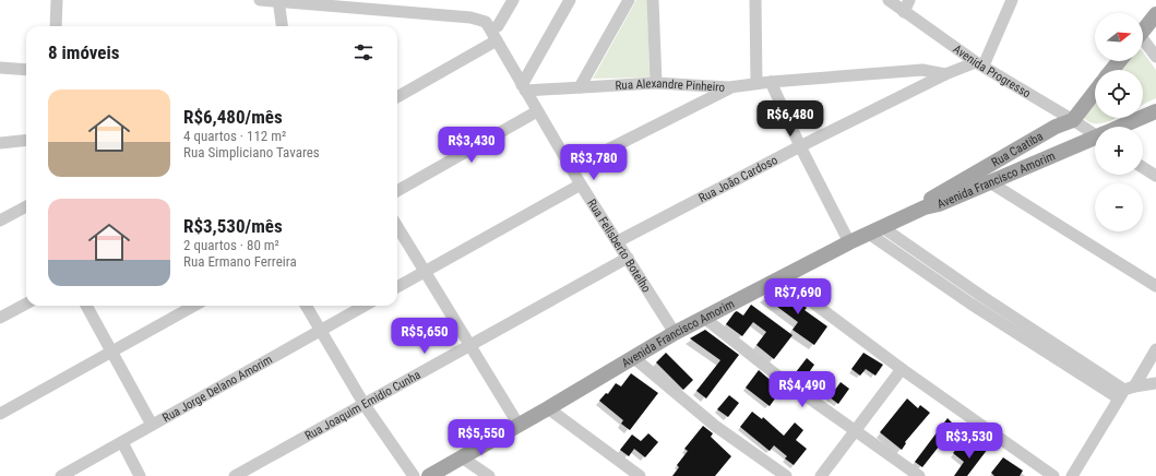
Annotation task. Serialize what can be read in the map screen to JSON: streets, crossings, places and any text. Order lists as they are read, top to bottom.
{
  "streets": {
    "main road": ["Rua Caatiba", "Avenida Francisco Amorim"],
    "street": [
      "Avenida Progresso",
      "Rua Alexandre Pinheiro",
      "Rua João Cardoso",
      "Rua Felisberto Botelho",
      "Rua Jorge Delano Amorim",
      "Rua Joaquim Emidio Cunha"
    ]
  },
  "crossings": [
    ["Avenida Progresso", "Rua Caatiba"],
    ["Avenida Progresso", "Rua João Cardoso"],
    ["Rua Alexandre Pinheiro", "Rua João Cardoso"],
    ["Rua Alexandre Pinheiro", "Rua Felisberto Botelho"],
    ["Rua Caatiba", "Avenida Francisco Amorim"],
    ["Rua João Cardoso", "Rua Felisberto Botelho"],
    ["Avenida Francisco Amorim", "Rua Felisberto Botelho"],
    ["Rua Felisberto Botelho", "Rua Joaquim Emidio Cunha"]
  ],
  "north": "right",
  "page": {
    "map_buttons": ["+", "−"],
    "heading": "8 imóveis",
    "list": [
      {
        "name": "R$6,480/mês",
        "note": "4 quartos · 112 m² · Rua Simpliciano Tavares"
      },
      {
        "name": "R$3,530/mês",
        "note": "2 quartos · 80 m² · Rua Ermano Ferreira"
      }
    ],
    "price": [
      "R$6,480",
      "R$3,430",
      "R$3,780",
      "R$7,690",
      "R$5,650",
      "R$4,490",
      "R$5,550",
      "R$3,530"
    ]
  }
}
